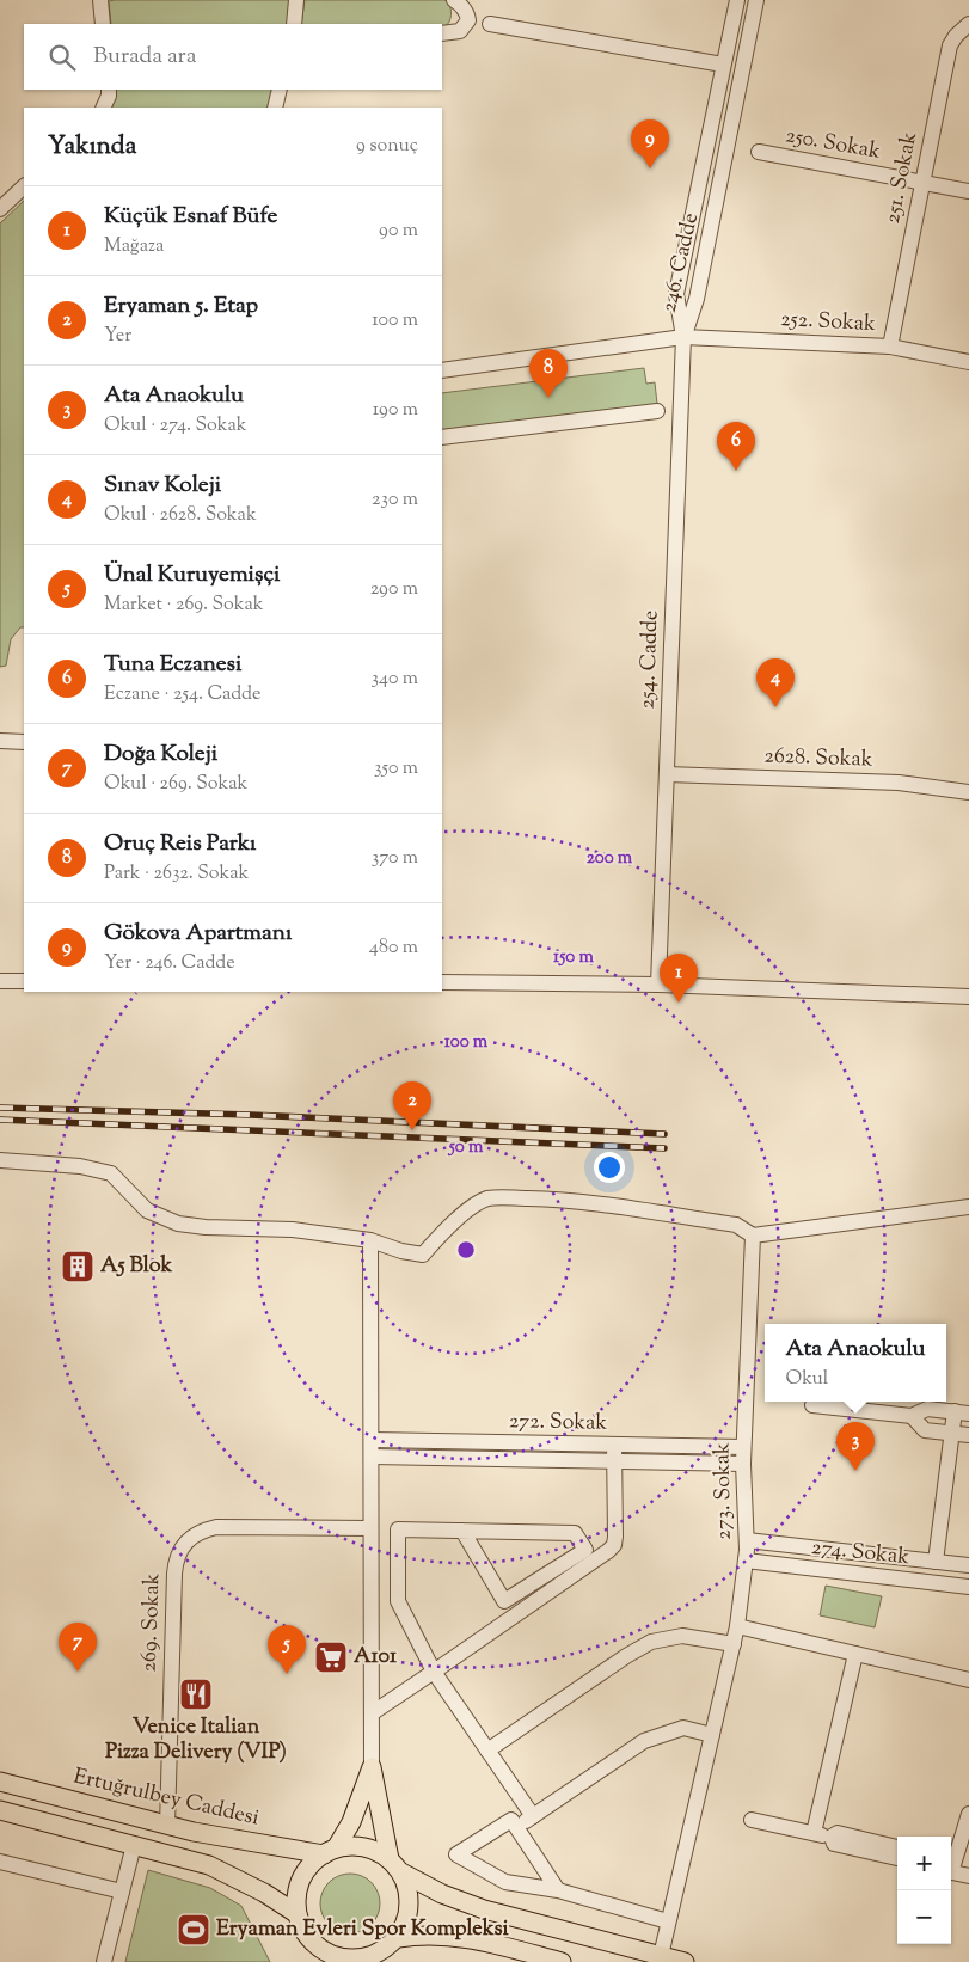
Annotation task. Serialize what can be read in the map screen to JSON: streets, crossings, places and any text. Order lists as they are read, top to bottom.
{
  "streets": {
    "main road": ["Ertuğrulbey Caddesi"],
    "street": [
      "250. Sokak",
      "251. Sokak",
      "246. Cadde",
      "252. Sokak",
      "254. Cadde",
      "2628. Sokak",
      "272. Sokak",
      "273. Sokak",
      "274. Sokak",
      "269. Sokak"
    ]
  },
  "crossings": [
    ["250. Sokak", "251. Sokak"],
    ["251. Sokak", "252. Sokak"],
    ["246. Cadde", "252. Sokak"],
    ["246. Cadde", "254. Cadde"],
    ["252. Sokak", "254. Cadde"],
    ["254. Cadde", "2628. Sokak"],
    ["272. Sokak", "273. Sokak"],
    ["273. Sokak", "274. Sokak"],
    ["269. Sokak", "Ertuğrulbey Caddesi"]
  ],
  "places": {
    "building": ["A5 Blok"],
    "supermarket": ["A101"],
    "restaurant": ["Venice Italian Pizza Delivery (VIP)"],
    "sports": ["Eryaman Evleri Spor Kompleksi"]
  },
  "page": {
    "search": "Burada ara",
    "heading": ["Yakında", "9 sonuç"],
    "pins": [
      "9",
      "8",
      "6",
      "4",
      "1",
      "2",
      "3",
      "7",
      "5"
    ],
    "list": [
      {
        "mark": "1",
        "name": "Küçük Esnaf Büfe",
        "note": "Mağaza",
        "value": "90 m"
      },
      {
        "mark": "2",
        "name": "Eryaman 5. Etap",
        "note": "Yer",
        "value": "100 m"
      },
      {
        "mark": "3",
        "name": "Ata Anaokulu",
        "note": "Okul · 274. Sokak",
        "value": "190 m"
      },
      {
        "mark": "4",
        "name": "Sınav Koleji",
        "note": "Okul · 2628. Sokak",
        "value": "230 m"
      },
      {
        "mark": "5",
        "name": "Ünal Kuruyemişçi",
        "note": "Market · 269. Sokak",
        "value": "290 m"
      },
      {
        "mark": "6",
        "name": "Tuna Eczanesi",
        "note": "Eczane · 254. Cadde",
        "value": "340 m"
      },
      {
        "mark": "7",
        "name": "Doğa Koleji",
        "note": "Okul · 269. Sokak",
        "value": "350 m"
      },
      {
        "mark": "8",
        "name": "Oruç Reis Parkı",
        "note": "Park · 2632. Sokak",
        "value": "370 m"
      },
      {
        "mark": "9",
        "name": "Gökova Apartmanı",
        "note": "Yer · 246. Cadde",
        "value": "480 m"
      }
    ],
    "popup": ["Ata Anaokulu", "Okul"],
    "map_buttons": ["+", "−"]
  },
  "rings": [
    "200 m",
    "150 m",
    "100 m",
    "50 m"
  ]
}
